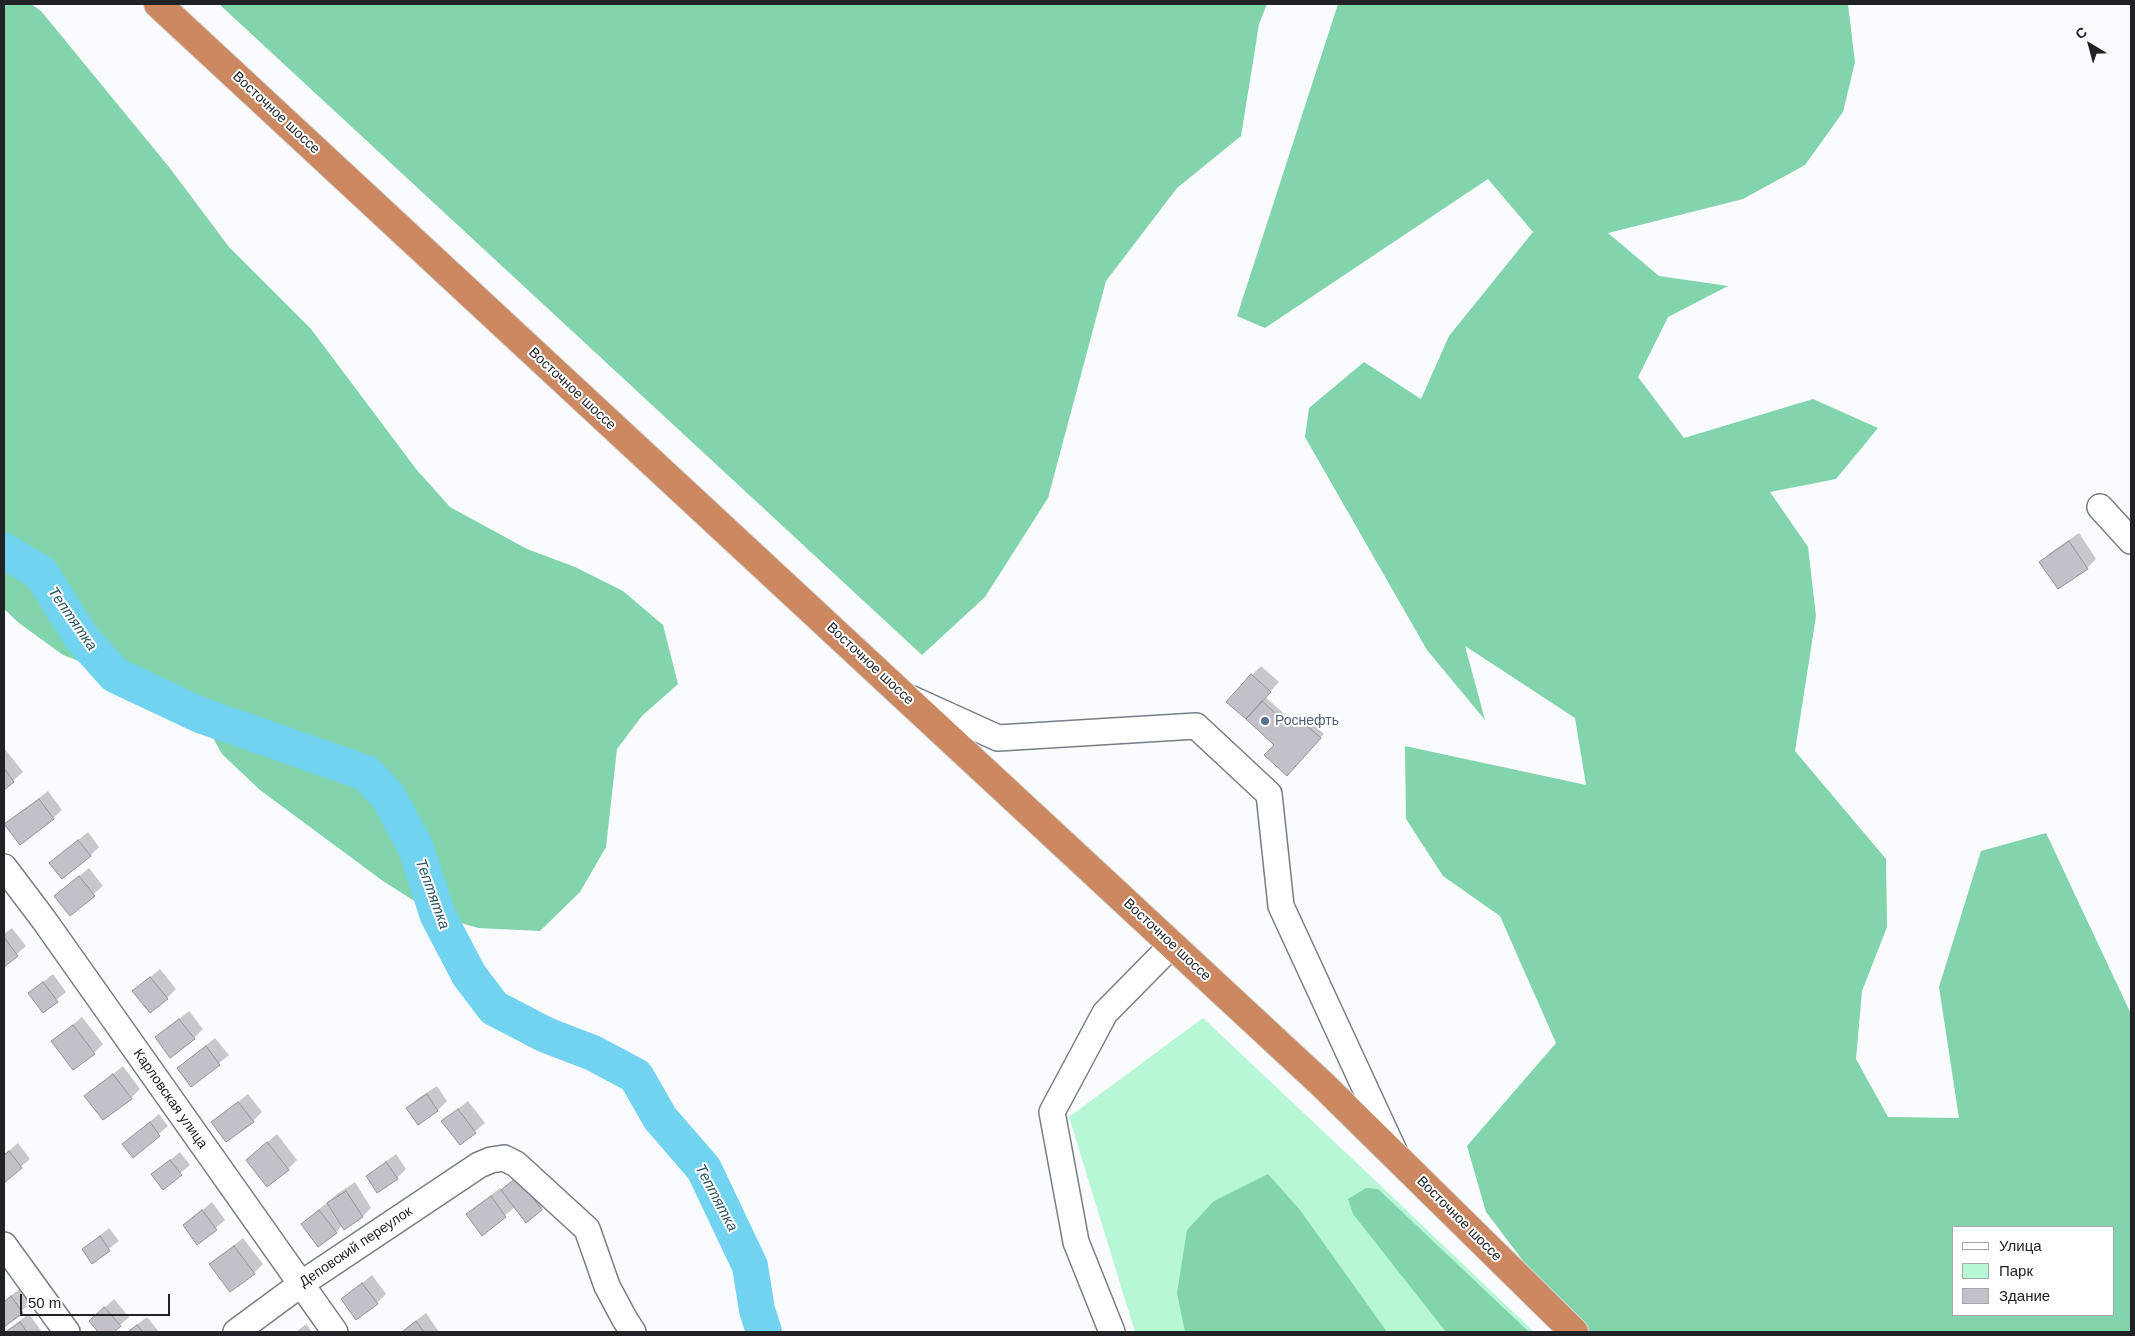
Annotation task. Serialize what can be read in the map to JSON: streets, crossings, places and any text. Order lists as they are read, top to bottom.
{
  "streets": {
    "highway": ["Восточное шоссе"],
    "street": ["Карловская улица", "Деповский переулок"]
  },
  "crossings": [
    ["Карловская улица", "Деповский переулок"]
  ],
  "water": ["Тептятка"],
  "places": ["Роснефть"],
  "legend": ["Улица", "Парк", "Здание"],
  "scale_bar": "50 m",
  "north": "top left"
}
